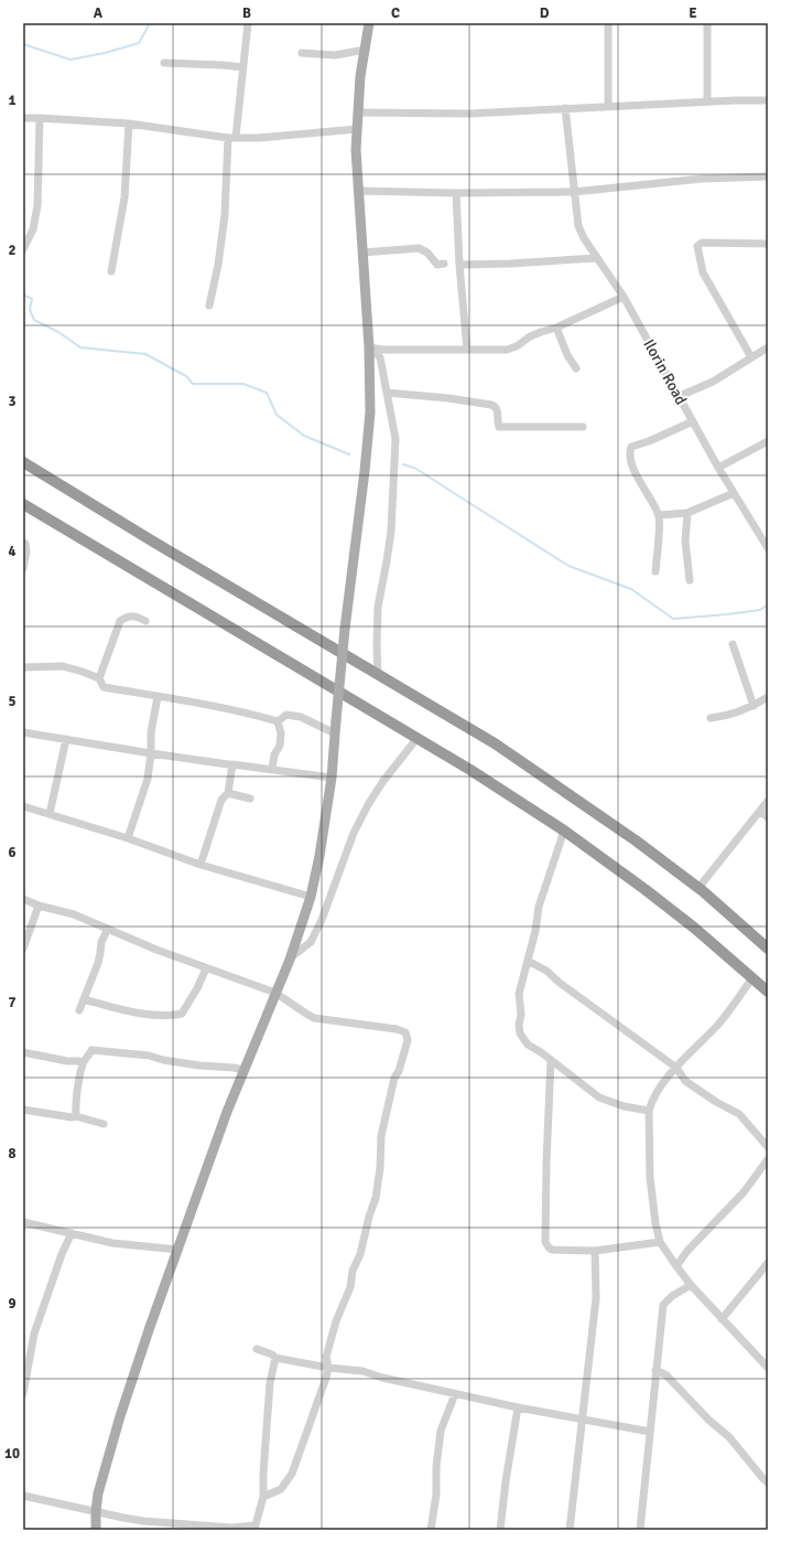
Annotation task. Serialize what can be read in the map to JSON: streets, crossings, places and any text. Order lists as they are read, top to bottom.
{
  "streets": {
    "street": ["Ilorin Road"]
  },
  "grid": {
    "columns": [
      "A",
      "B",
      "C",
      "D",
      "E"
    ],
    "rows": [
      "1",
      "2",
      "3",
      "4",
      "5",
      "6",
      "7",
      "8",
      "9",
      "10"
    ]
  }
}
